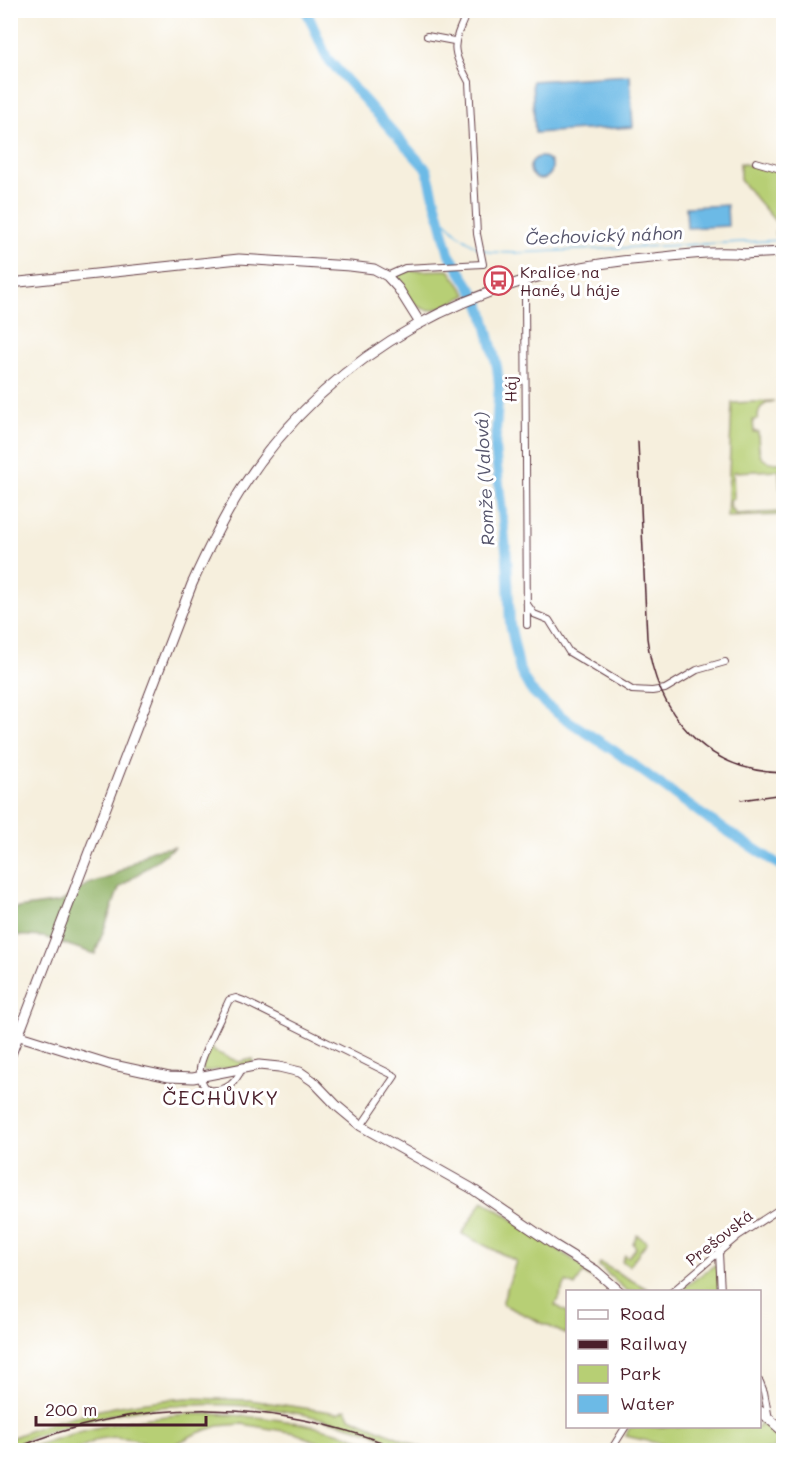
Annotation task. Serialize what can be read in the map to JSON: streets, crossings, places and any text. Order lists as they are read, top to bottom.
{
  "streets": {
    "street": ["Háj", "Prešovská"]
  },
  "districts": ["ČECHŮVKY"],
  "water": ["Čechovický náhon", "Romže (Valová)"],
  "places": {
    "bus stop": ["Kralice na Hané, U háje"]
  },
  "legend": [
    "Road",
    "Railway",
    "Park",
    "Water"
  ],
  "scale_bar": "200 m"
}
